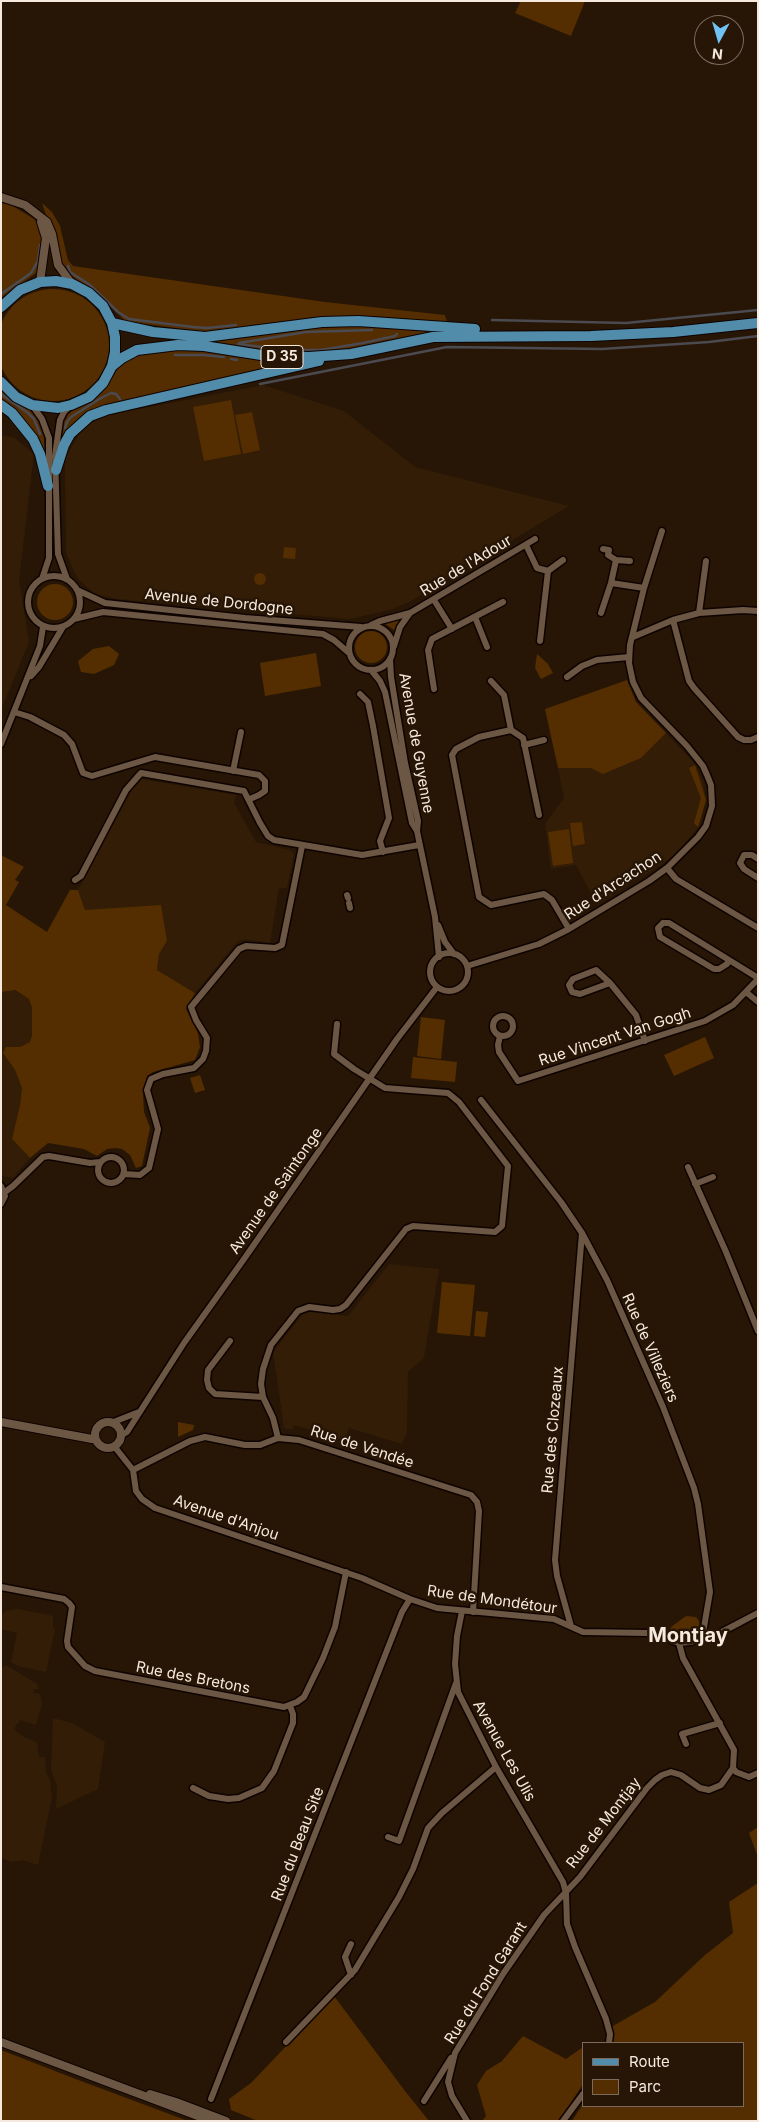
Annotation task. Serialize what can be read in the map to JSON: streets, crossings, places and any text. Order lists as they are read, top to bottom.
{
  "streets": {
    "main road": ["D 35"],
    "street": [
      "Rue de l'Adour",
      "Avenue de Dordogne",
      "Avenue de Guyenne",
      "Rue d'Arcachon",
      "Rue Vincent Van Gogh",
      "Avenue de Saintonge",
      "Rue de Villeziers",
      "Rue des Clozeaux",
      "Rue de Vendée",
      "Avenue d'Anjou",
      "Rue de Mondétour",
      "Rue des Bretons",
      "Avenue Les Ulis",
      "Rue de Montjay",
      "Rue du Beau Site",
      "Rue du Fond Garant"
    ]
  },
  "crossings": [
    ["Rue de l'Adour", "Avenue de Dordogne"],
    ["Rue de l'Adour", "Avenue de Guyenne"],
    ["Avenue de Dordogne", "Avenue de Guyenne"],
    ["Avenue de Guyenne", "Rue d'Arcachon"],
    ["Avenue de Guyenne", "Avenue de Saintonge"],
    ["Rue d'Arcachon", "Avenue de Saintonge"],
    ["Avenue de Saintonge", "Avenue d'Anjou"],
    ["Rue de Villeziers", "Rue des Clozeaux"],
    ["Rue des Clozeaux", "Rue de Mondétour"],
    ["Rue de Vendée", "Avenue d'Anjou"],
    ["Rue de Vendée", "Rue de Mondétour"],
    ["Avenue d'Anjou", "Rue de Mondétour"],
    ["Rue de Mondétour", "Avenue Les Ulis"],
    ["Rue de Mondétour", "Rue du Beau Site"],
    ["Avenue Les Ulis", "Rue de Montjay"],
    ["Avenue Les Ulis", "Rue du Fond Garant"],
    ["Rue de Montjay", "Rue du Fond Garant"]
  ],
  "districts": ["Montjay"],
  "legend": ["Route", "Parc"],
  "north": "bottom"
}
